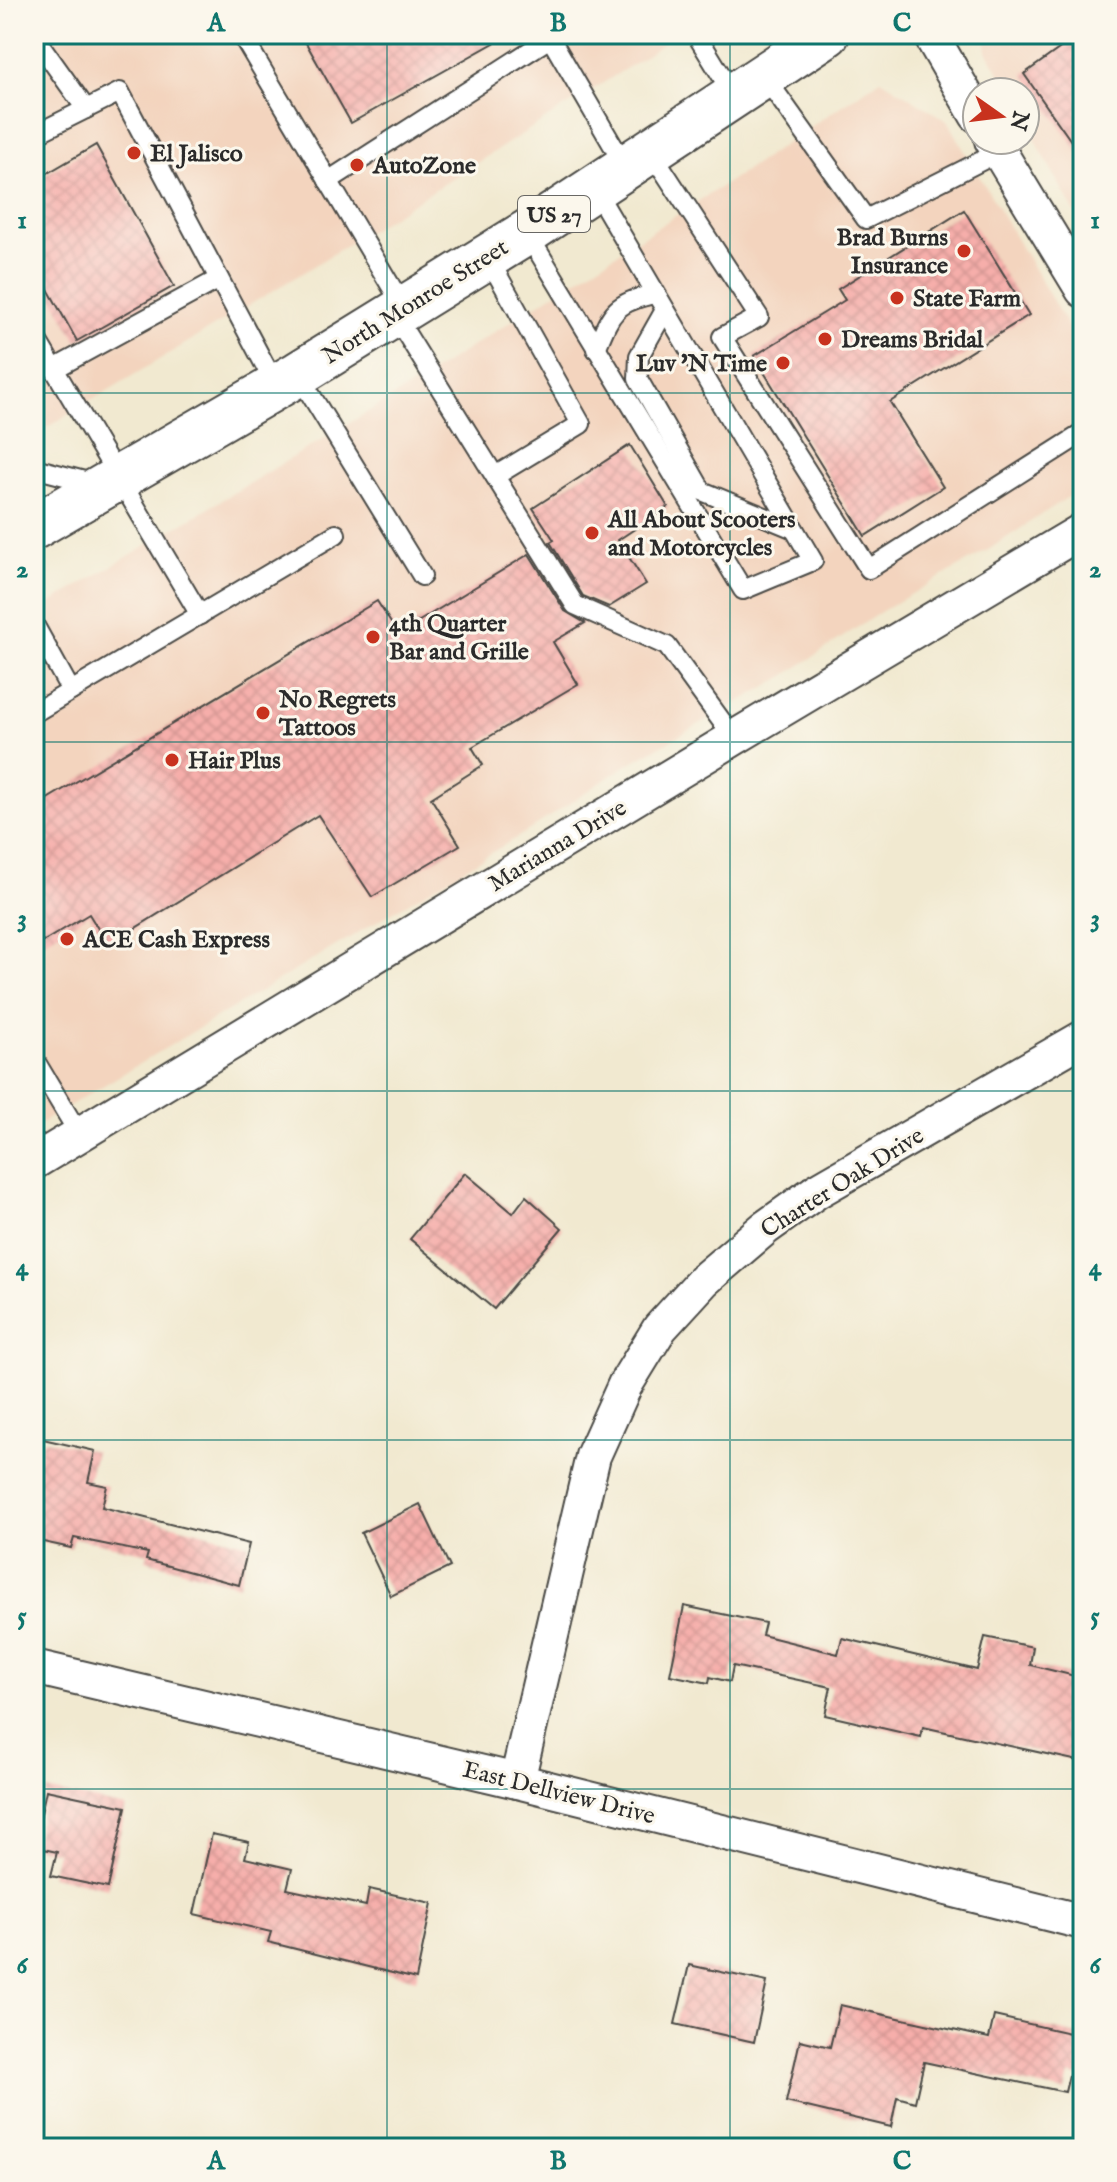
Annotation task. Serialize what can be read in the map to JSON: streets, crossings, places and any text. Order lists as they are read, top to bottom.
{
  "streets": {
    "main road": ["US 27", "North Monroe Street"],
    "street": ["Marianna Drive", "Charter Oak Drive", "East Dellview Drive"]
  },
  "crossings": [
    ["Charter Oak Drive", "East Dellview Drive"]
  ],
  "places": [
    "El Jalisco",
    "AutoZone",
    "Brad Burns Insurance",
    "State Farm",
    "Dreams Bridal",
    "Luv 'N Time",
    "All About Scooters and Motorcycles",
    "4th Quarter Bar and Grille",
    "No Regrets Tattoos",
    "Hair Plus",
    "ACE Cash Express"
  ],
  "north": "right",
  "grid": {
    "columns": ["A", "B", "C"],
    "rows": [
      "1",
      "2",
      "3",
      "4",
      "5",
      "6"
    ]
  }
}
